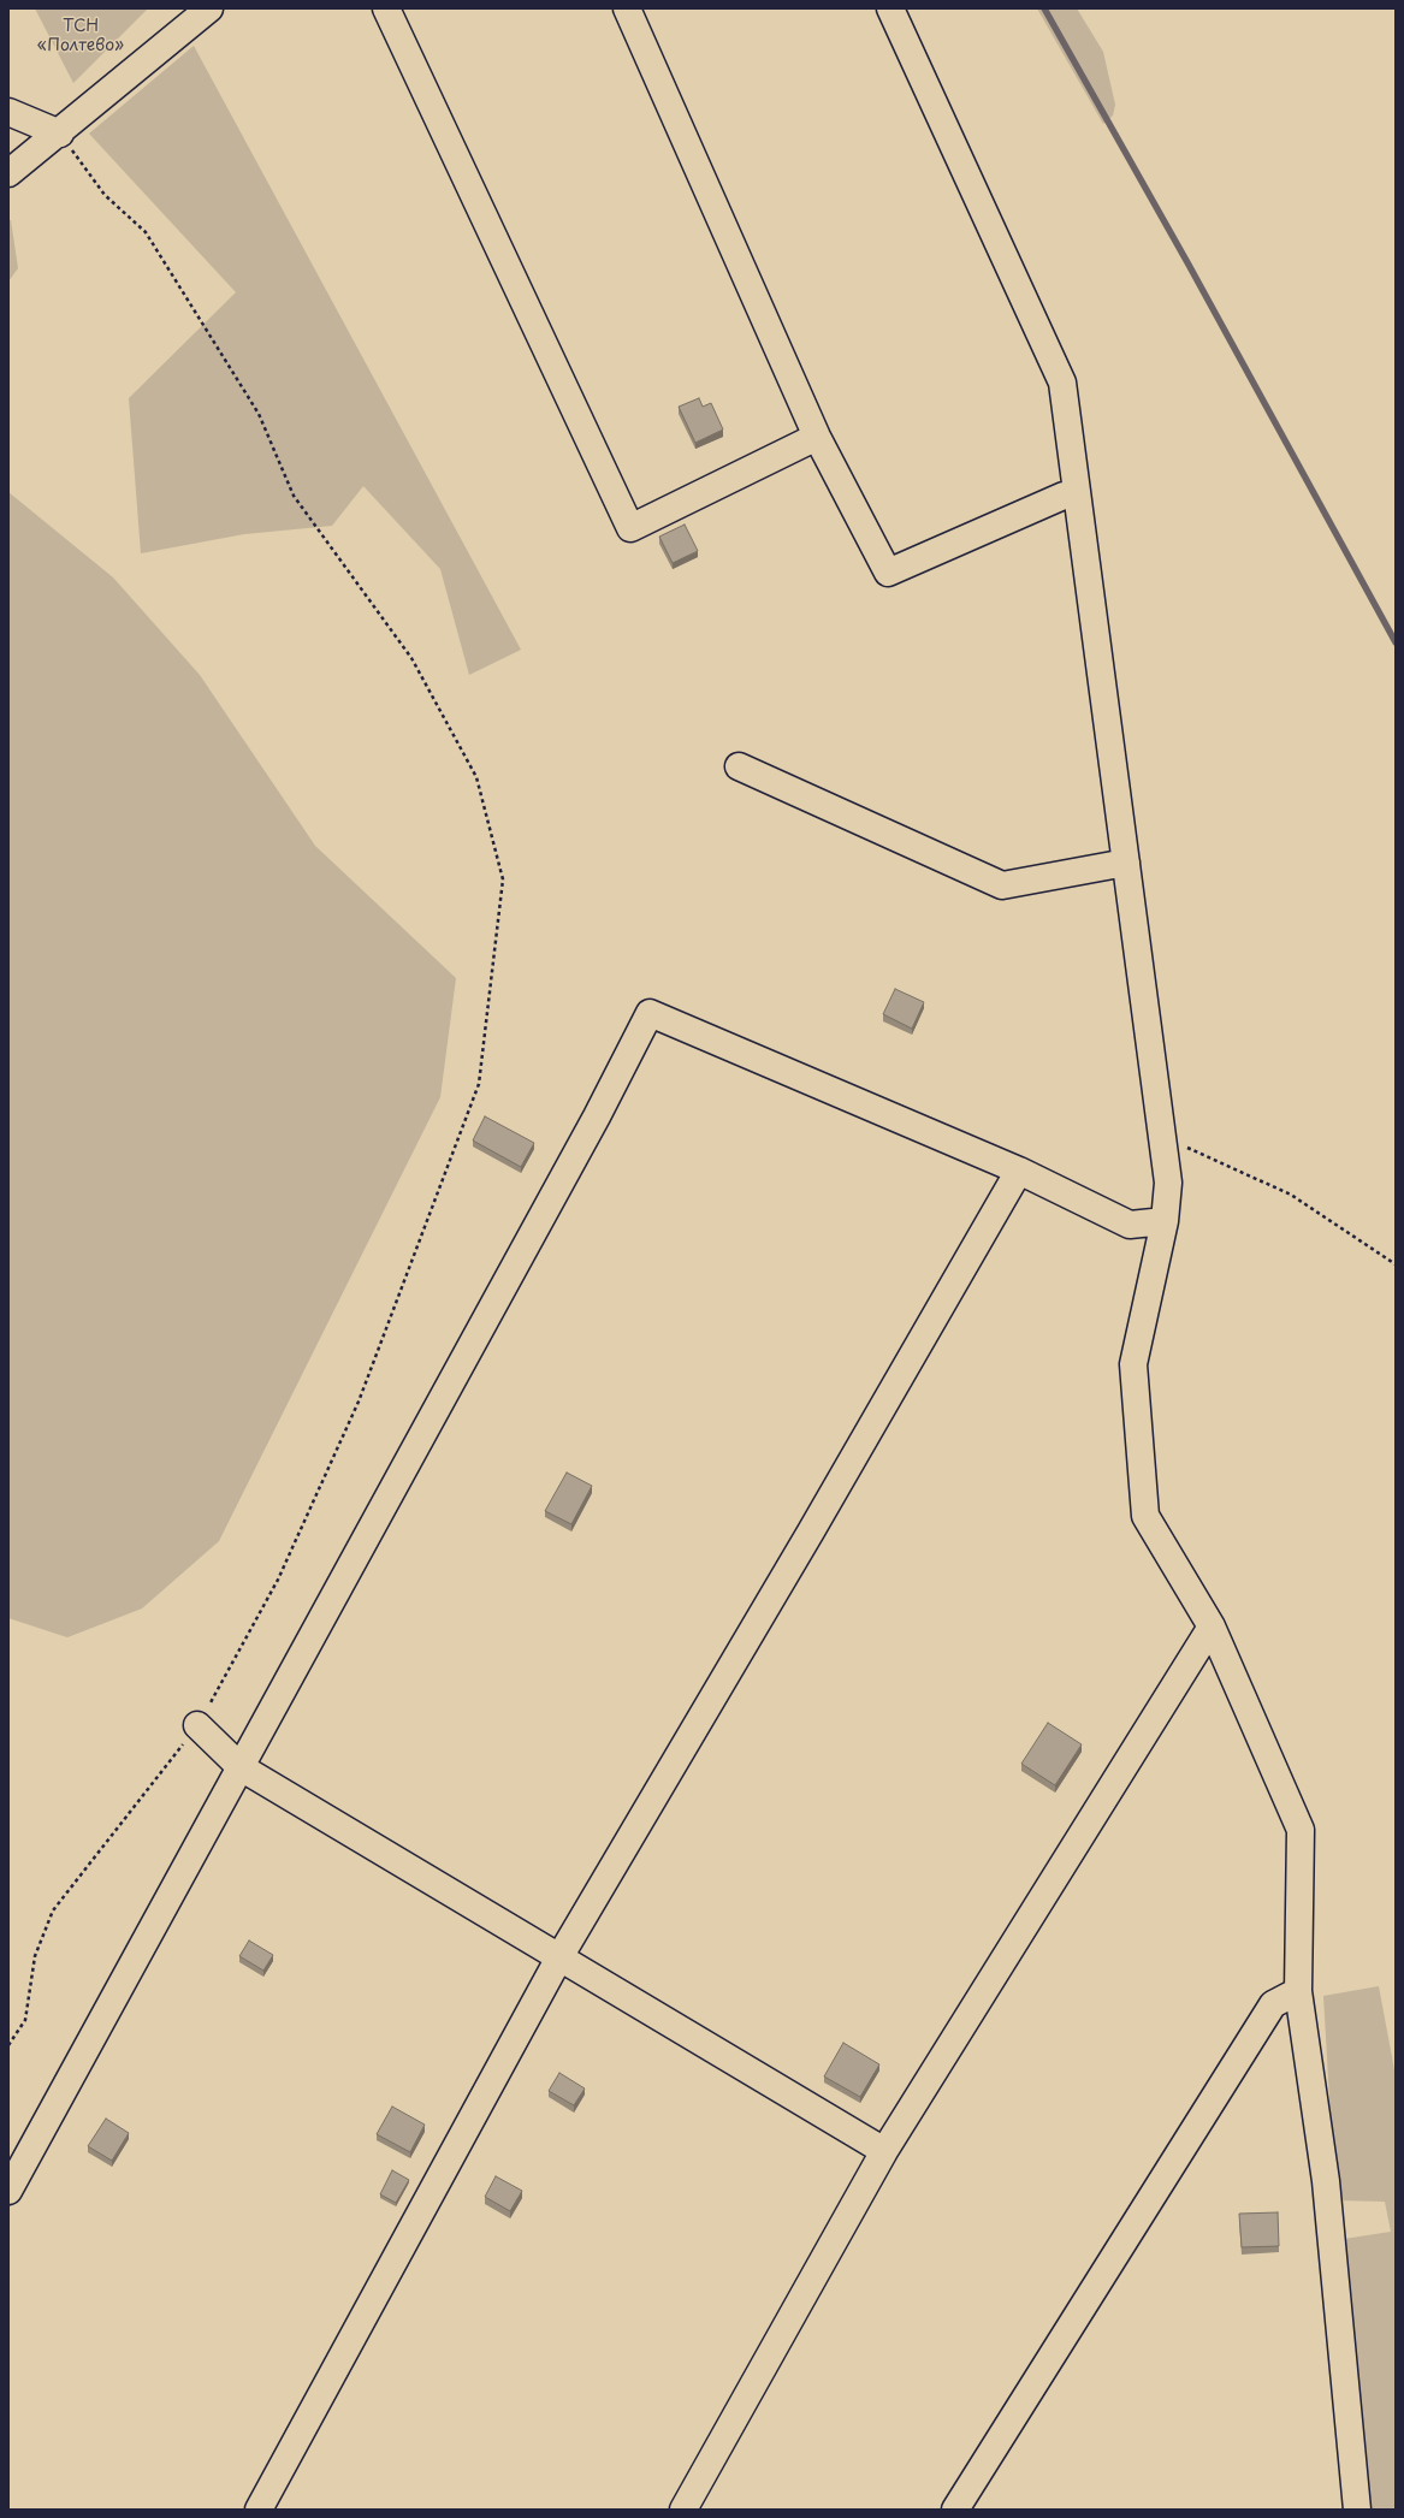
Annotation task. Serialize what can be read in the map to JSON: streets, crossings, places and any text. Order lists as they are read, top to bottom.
{
  "parks": ["ТСН «Полтево»"]
}
